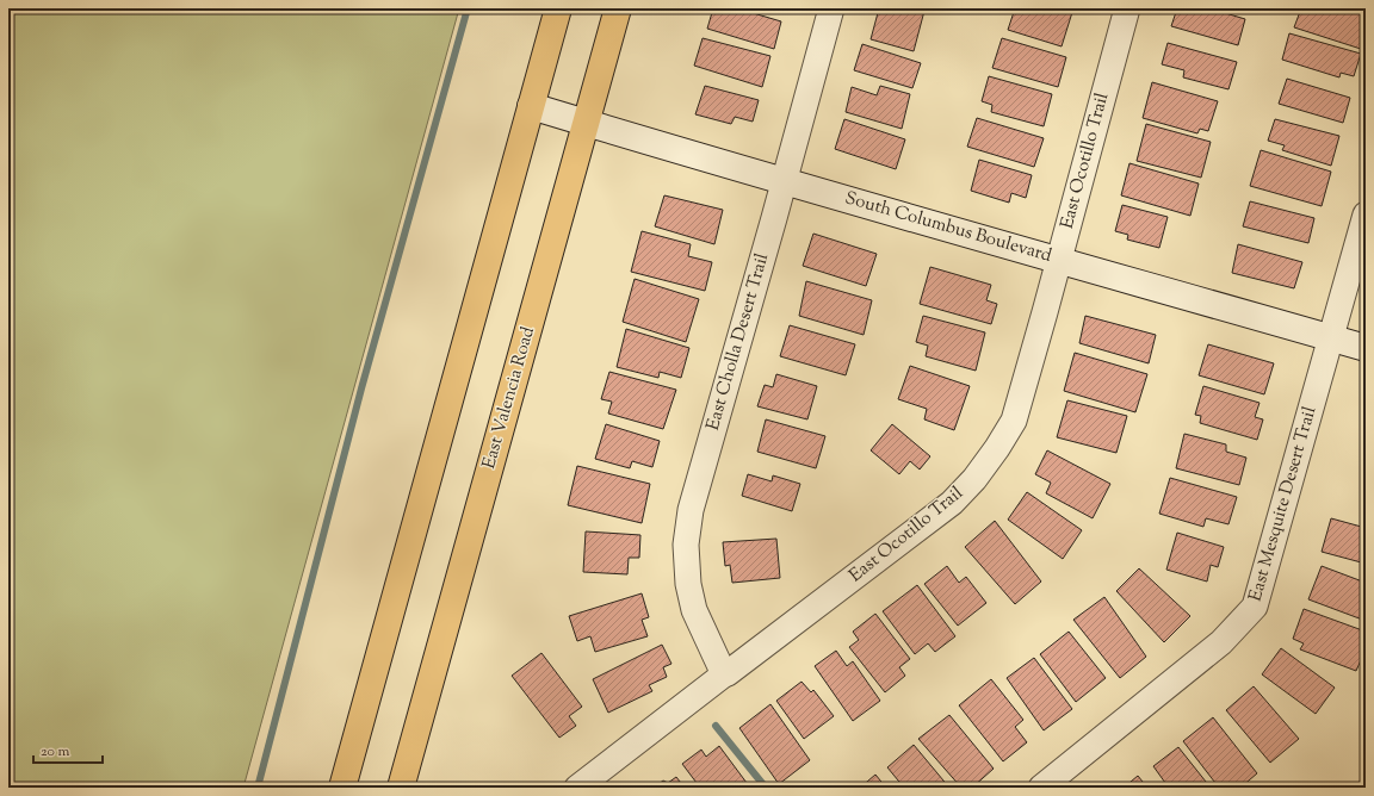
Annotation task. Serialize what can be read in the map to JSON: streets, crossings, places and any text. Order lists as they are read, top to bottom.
{
  "streets": {
    "main road": ["East Valencia Road"],
    "street": [
      "East Ocotillo Trail",
      "South Columbus Boulevard",
      "East Cholla Desert Trail",
      "East Mesquite Desert Trail"
    ]
  },
  "crossings": [
    ["East Ocotillo Trail", "South Columbus Boulevard"],
    ["East Ocotillo Trail", "East Cholla Desert Trail"],
    ["South Columbus Boulevard", "East Cholla Desert Trail"],
    ["South Columbus Boulevard", "East Valencia Road"],
    ["South Columbus Boulevard", "East Mesquite Desert Trail"]
  ],
  "scale_bar": "20 m"
}
